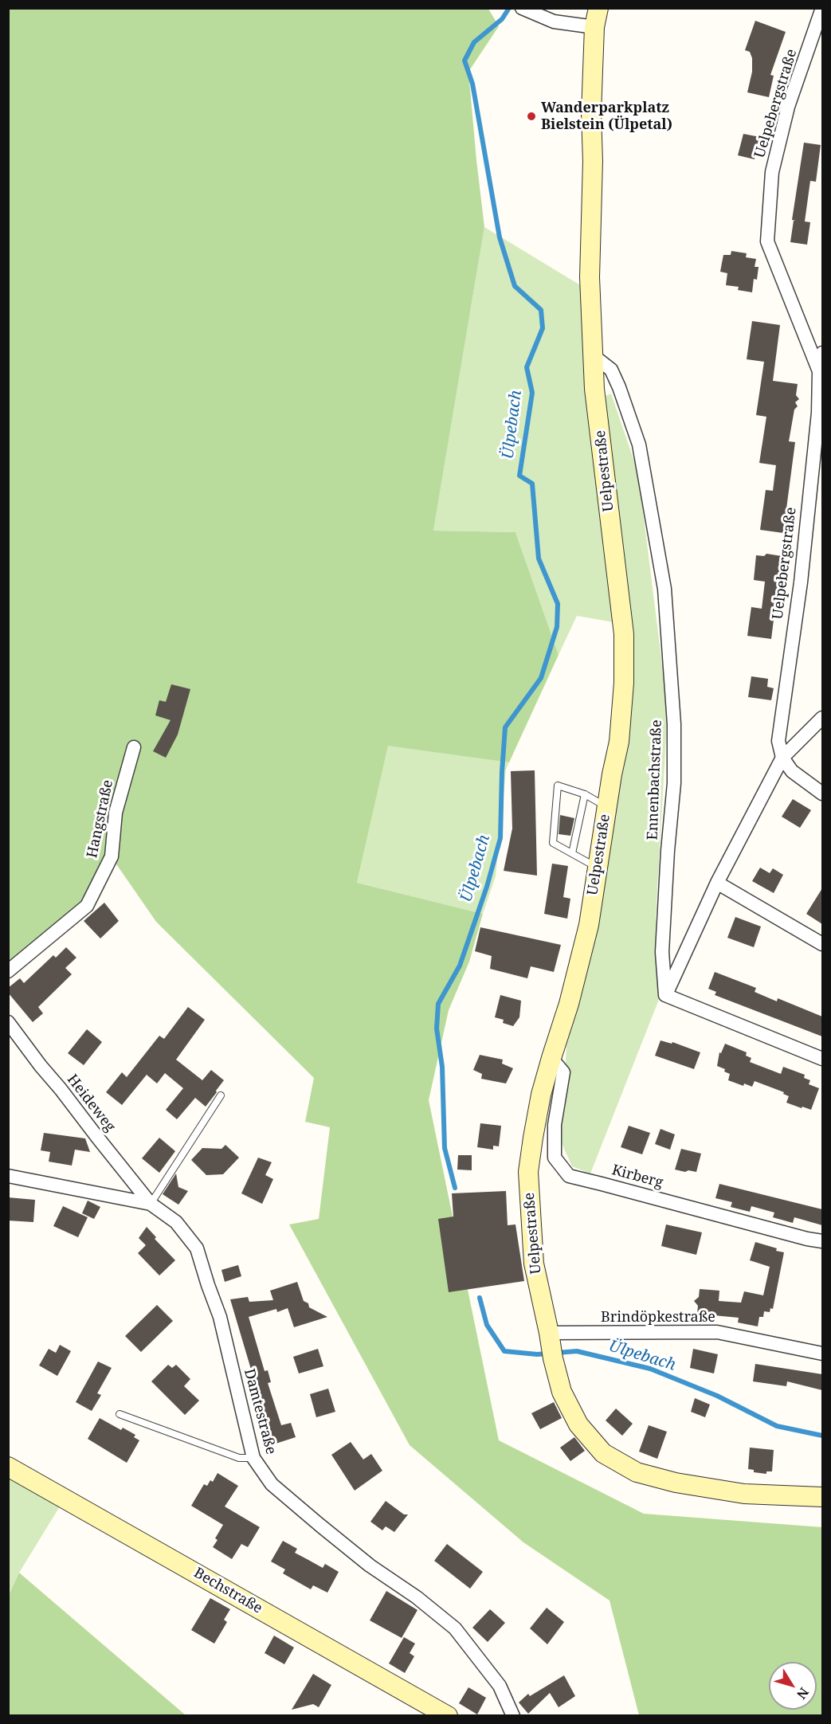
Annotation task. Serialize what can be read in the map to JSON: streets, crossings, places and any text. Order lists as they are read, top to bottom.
{
  "streets": {
    "main road": ["Uelpestraße", "Bechstraße"],
    "street": [
      "Uelpebergstraße",
      "Ennenbachstraße",
      "Hangstraße",
      "Heideweg",
      "Kirberg",
      "Brindöpkestraße",
      "Damtestraße"
    ]
  },
  "crossings": [
    ["Uelpestraße", "Ennenbachstraße"],
    ["Uelpestraße", "Kirberg"],
    ["Uelpestraße", "Brindöpkestraße"],
    ["Heideweg", "Damtestraße"]
  ],
  "water": ["Ülpebach"],
  "places": ["Wanderparkplatz Bielstein (Ülpetal)"],
  "north": "bottom right"
}
